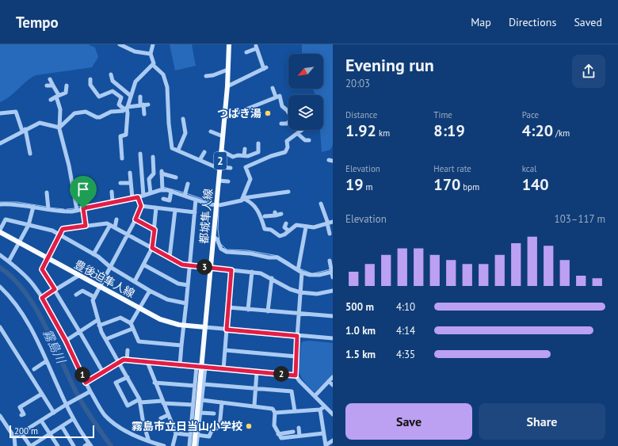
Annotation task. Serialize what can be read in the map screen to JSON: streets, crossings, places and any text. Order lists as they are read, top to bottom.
{
  "streets": {
    "main road": ["2", "都城隼人線", "豊後迫隼人線"]
  },
  "crossings": [
    ["都城隼人線", "豊後迫隼人線"]
  ],
  "water": ["霧島川"],
  "places": ["つばき湯", "霧島市立日当山小学校"],
  "scale_bar": "200 m",
  "north": "bottom left",
  "page": {
    "header": "Tempo",
    "nav": ["Map", "Directions", "Saved"],
    "heading": ["Evening run", "20:03"],
    "stats": [
      ["Distance", "1.92 km"],
      ["Time", "8:19"],
      ["Pace", "4:20 /km"],
      ["Elevation", "19 m"],
      ["Heart rate", "170 bpm"],
      ["kcal", "140"]
    ],
    "chart": ["Elevation", "103–117 m"],
    "pins": ["3", "2", "1"],
    "list": [
      {
        "name": "500 m",
        "note": "4:10"
      },
      {
        "name": "1.0 km",
        "note": "4:14"
      },
      {
        "name": "1.5 km",
        "note": "4:35"
      }
    ],
    "buttons": ["Save", "Share"],
    "scale": "200 m"
  }
}
